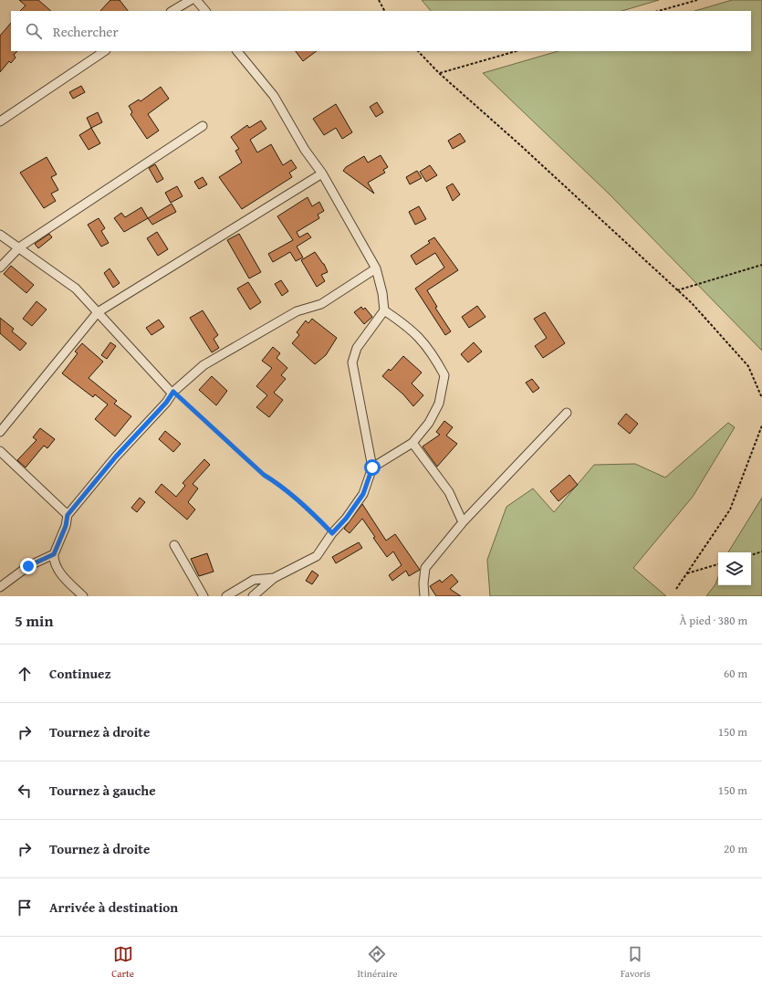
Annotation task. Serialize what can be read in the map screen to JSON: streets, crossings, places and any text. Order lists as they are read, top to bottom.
{
  "page": {
    "search": "Rechercher",
    "heading": ["5 min", "À pied · 380 m"],
    "list": [
      ["Continuez", "60 m"],
      ["Tournez à droite", "150 m"],
      ["Tournez à gauche", "150 m"],
      ["Tournez à droite", "20 m"],
      "Arrivée à destination"
    ],
    "nav": ["Carte", "Itinéraire", "Favoris"]
  }
}
